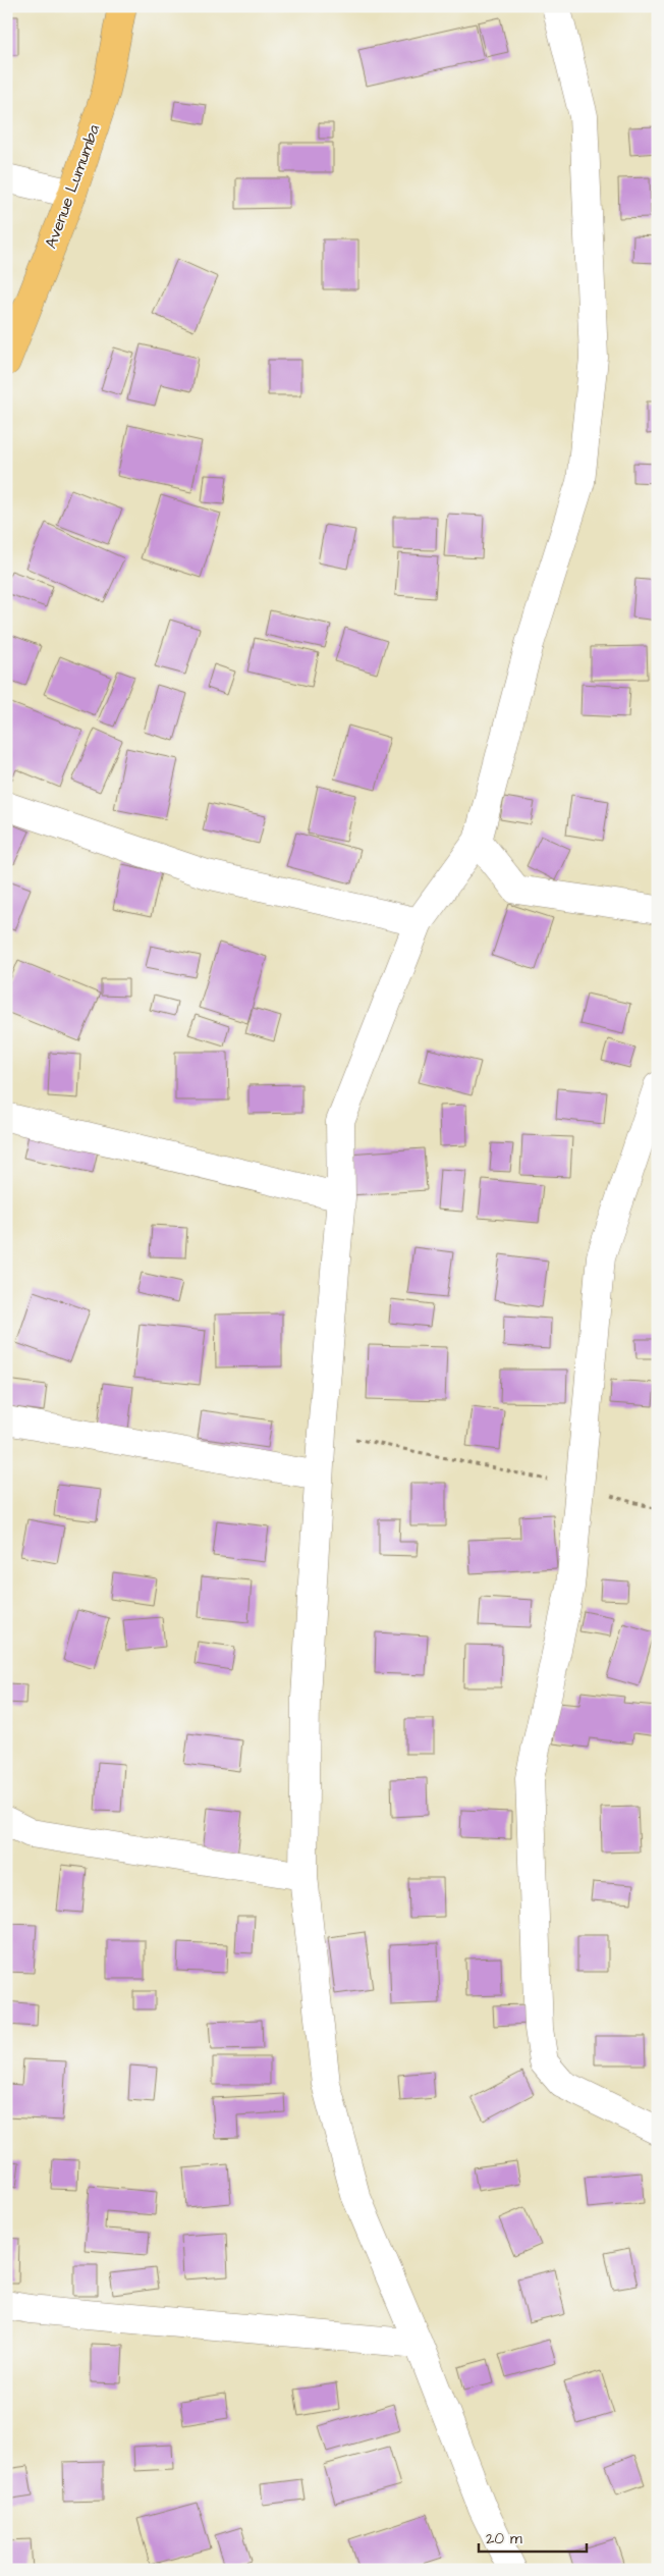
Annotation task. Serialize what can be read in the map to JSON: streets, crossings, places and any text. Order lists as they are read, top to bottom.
{
  "streets": {
    "main road": ["Avenue Lumumba"]
  },
  "scale_bar": "20 m"
}
